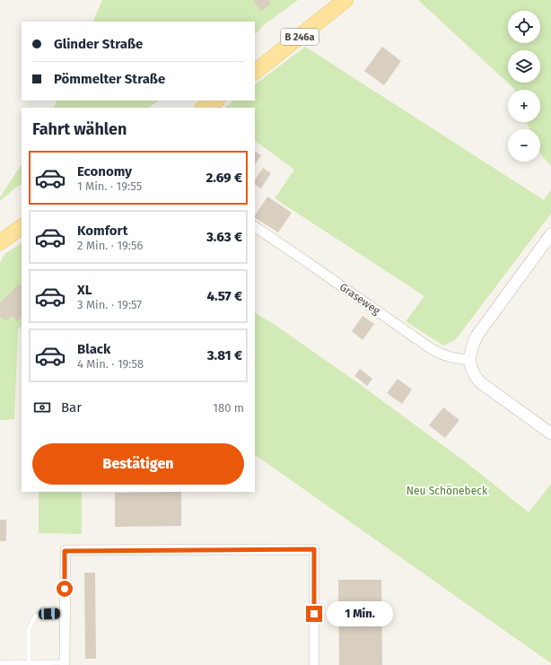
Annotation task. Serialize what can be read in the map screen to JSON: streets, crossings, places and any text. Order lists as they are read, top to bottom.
{
  "streets": {
    "main road": ["B 246a"],
    "street": ["Graseweg"]
  },
  "parks": ["Neu Schönebeck"],
  "page": {
    "map_buttons": ["+", "−"],
    "banner": ["Glinder Straße", "Pömmelter Straße"],
    "heading": "Fahrt wählen",
    "list": [
      {
        "name": "Economy",
        "note": "1 Min. · 19:55",
        "value": "2.69 €"
      },
      {
        "name": "Komfort",
        "note": "2 Min. · 19:56",
        "value": "3.63 €"
      },
      {
        "name": "XL",
        "note": "3 Min. · 19:57",
        "value": "4.57 €"
      },
      {
        "name": "Black",
        "note": "4 Min. · 19:58",
        "value": "3.81 €"
      }
    ],
    "pay": ["Bar", "180 m"],
    "buttons": "Bestätigen",
    "bubble": "1 Min."
  }
}
